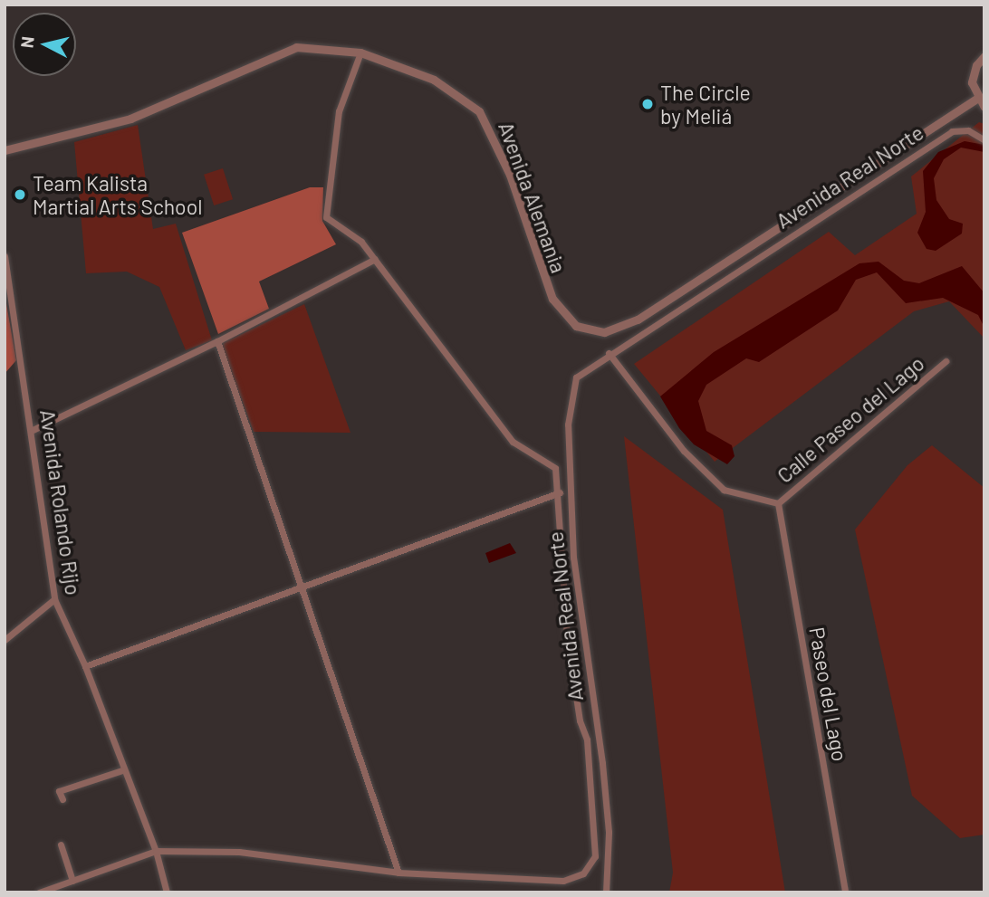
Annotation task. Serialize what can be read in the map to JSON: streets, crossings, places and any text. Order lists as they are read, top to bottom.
{
  "streets": {
    "street": [
      "Avenida Real Norte",
      "Avenida Alemania",
      "Calle Paseo del Lago",
      "Avenida Rolando Rijo",
      "Paseo del Lago"
    ]
  },
  "crossings": [
    ["Calle Paseo del Lago", "Paseo del Lago"]
  ],
  "places": ["The Circle by Meliá", "Team Kalista Martial Arts School"],
  "north": "left"
}
